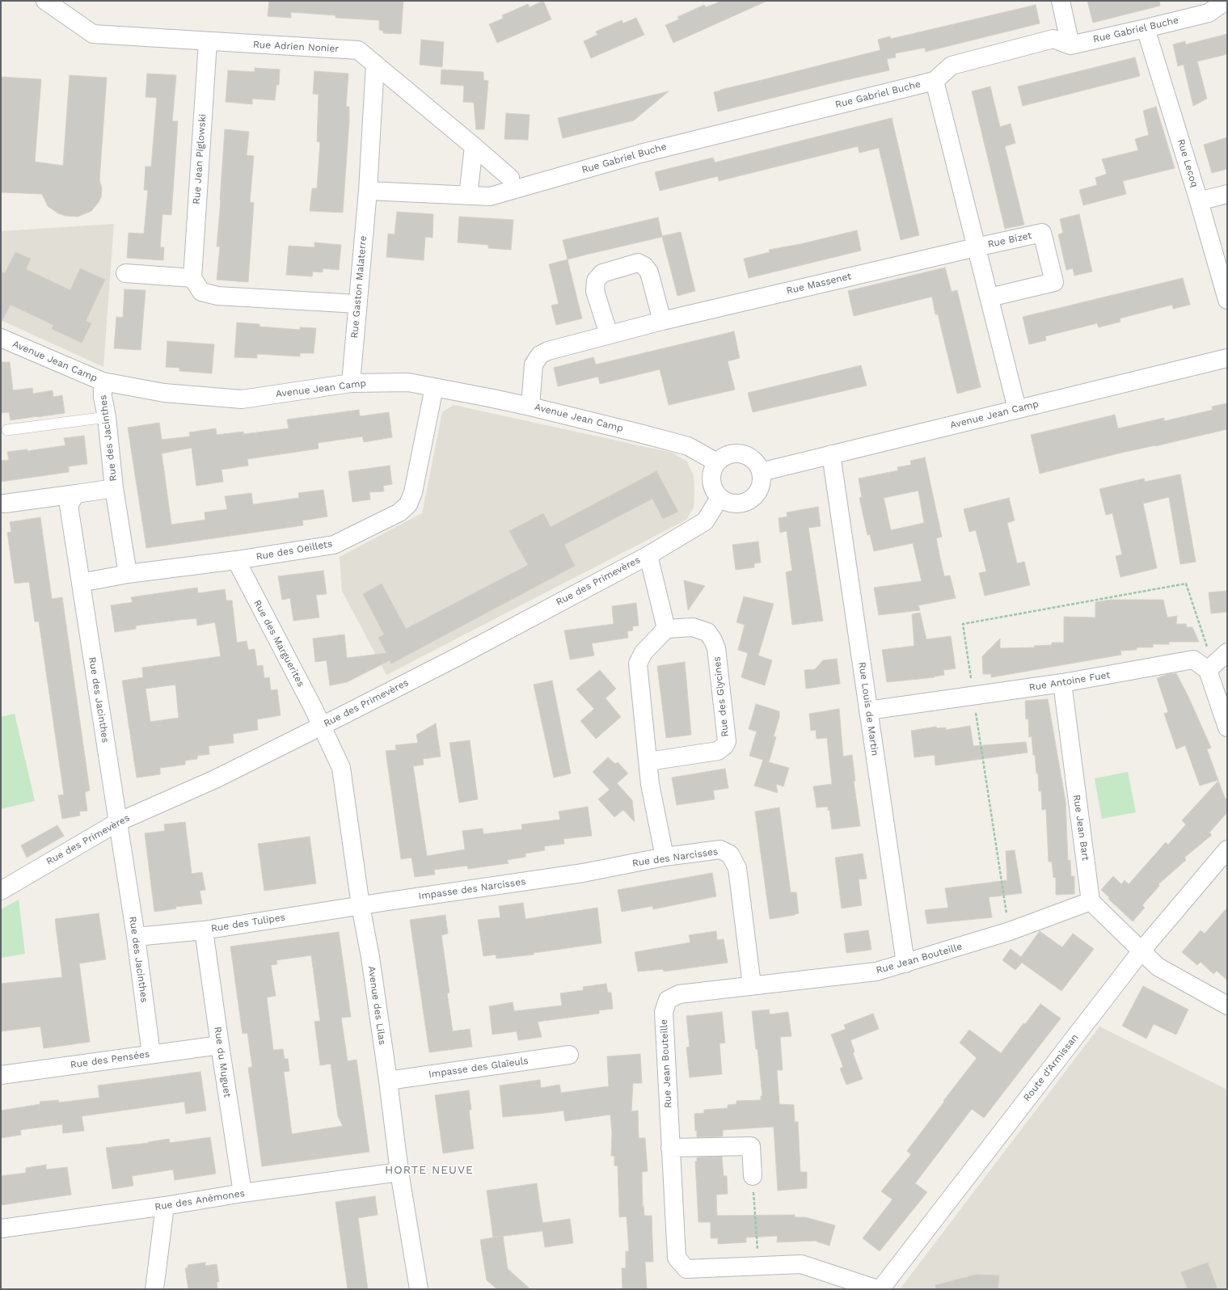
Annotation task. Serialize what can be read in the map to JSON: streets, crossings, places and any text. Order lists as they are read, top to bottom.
{
  "streets": {
    "street": [
      "Rue Gabriel Buche",
      "Rue Adrien Nonier",
      "Rue Jean Piglowski",
      "Rue Lecoq",
      "Rue Bizet",
      "Rue Massenet",
      "Rue Gaston Malaterre",
      "Avenue Jean Camp",
      "Rue des Jacinthes",
      "Rue des Oeillets",
      "Rue des Primevères",
      "Rue des Marguerites",
      "Rue Antoine Fuet",
      "Rue des Glycines",
      "Rue Louis de Martin",
      "Rue Jean Bart",
      "Rue des Narcisses",
      "Impasse des Narcisses",
      "Rue des Tulipes",
      "Rue Jean Bouteille",
      "Avenue des Lilas",
      "Rue des Pensées",
      "Rue du Muguet",
      "Impasse des Glaïeuls",
      "Route d'Armissan",
      "Rue des Anémones"
    ]
  },
  "crossings": [
    ["Rue Gabriel Buche", "Rue Adrien Nonier"],
    ["Rue Gabriel Buche", "Rue Lecoq"],
    ["Rue Gabriel Buche", "Rue Bizet"],
    ["Rue Adrien Nonier", "Rue Jean Piglowski"],
    ["Rue Adrien Nonier", "Rue Gaston Malaterre"],
    ["Rue Bizet", "Rue Massenet"],
    ["Rue Bizet", "Avenue Jean Camp"],
    ["Rue Massenet", "Avenue Jean Camp"],
    ["Rue Gaston Malaterre", "Avenue Jean Camp"],
    ["Avenue Jean Camp", "Rue des Jacinthes"],
    ["Avenue Jean Camp", "Rue des Oeillets"],
    ["Avenue Jean Camp", "Rue des Primevères"],
    ["Avenue Jean Camp", "Rue Louis de Martin"],
    ["Rue des Jacinthes", "Rue des Oeillets"],
    ["Rue des Jacinthes", "Rue des Primevères"],
    ["Rue des Jacinthes", "Rue des Tulipes"],
    ["Rue des Jacinthes", "Rue des Pensées"],
    ["Rue des Oeillets", "Rue des Marguerites"],
    ["Rue des Primevères", "Rue des Marguerites"],
    ["Rue des Primevères", "Avenue des Lilas"],
    ["Rue des Marguerites", "Avenue des Lilas"],
    ["Rue Antoine Fuet", "Rue Louis de Martin"],
    ["Rue Antoine Fuet", "Rue Jean Bart"],
    ["Rue Louis de Martin", "Rue Jean Bouteille"],
    ["Rue Jean Bart", "Rue Jean Bouteille"],
    ["Rue des Narcisses", "Impasse des Narcisses"],
    ["Rue des Narcisses", "Rue Jean Bouteille"],
    ["Impasse des Narcisses", "Rue des Tulipes"],
    ["Impasse des Narcisses", "Avenue des Lilas"],
    ["Rue des Tulipes", "Avenue des Lilas"],
    ["Rue des Tulipes", "Rue du Muguet"],
    ["Avenue des Lilas", "Impasse des Glaïeuls"],
    ["Avenue des Lilas", "Rue des Anémones"],
    ["Rue des Pensées", "Rue du Muguet"],
    ["Rue du Muguet", "Rue des Anémones"]
  ],
  "districts": ["HORTE NEUVE"]
}
